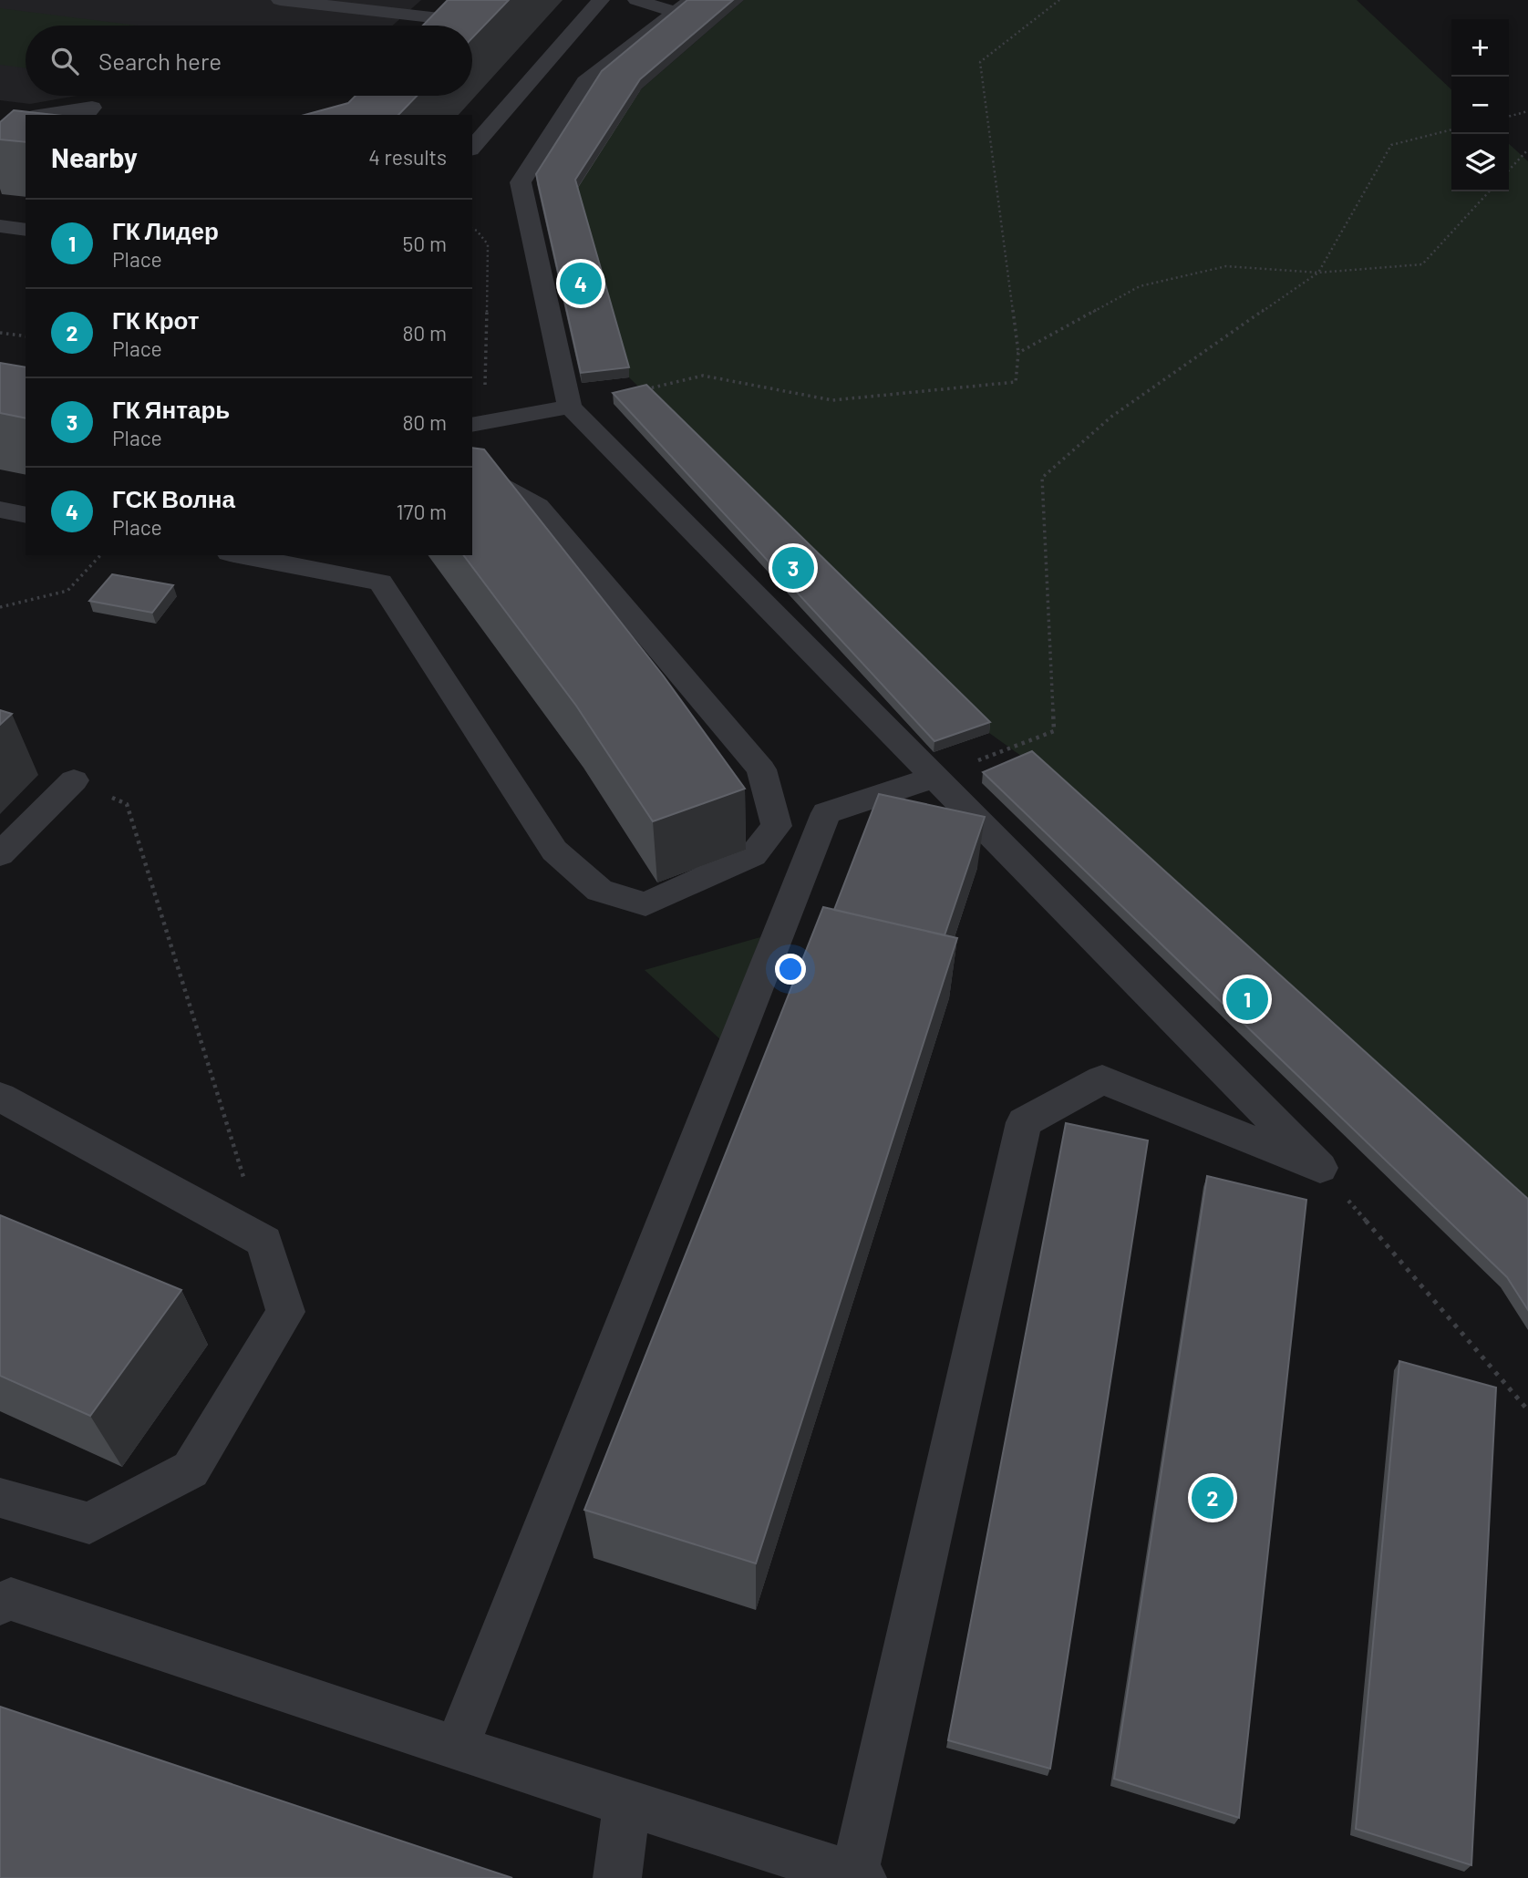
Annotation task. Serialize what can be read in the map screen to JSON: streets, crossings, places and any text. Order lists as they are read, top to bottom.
{
  "page": {
    "map_buttons": ["+", "−"],
    "search": "Search here",
    "heading": ["Nearby", "4 results"],
    "list": [
      {
        "mark": "1",
        "name": "ГК Лидер",
        "note": "Place",
        "value": "50 m"
      },
      {
        "mark": "2",
        "name": "ГК Крот",
        "note": "Place",
        "value": "80 m"
      },
      {
        "mark": "3",
        "name": "ГК Янтарь",
        "note": "Place",
        "value": "80 m"
      },
      {
        "mark": "4",
        "name": "ГСК Волна",
        "note": "Place",
        "value": "170 m"
      }
    ],
    "pins": [
      "4",
      "3",
      "1",
      "2"
    ]
  }
}
